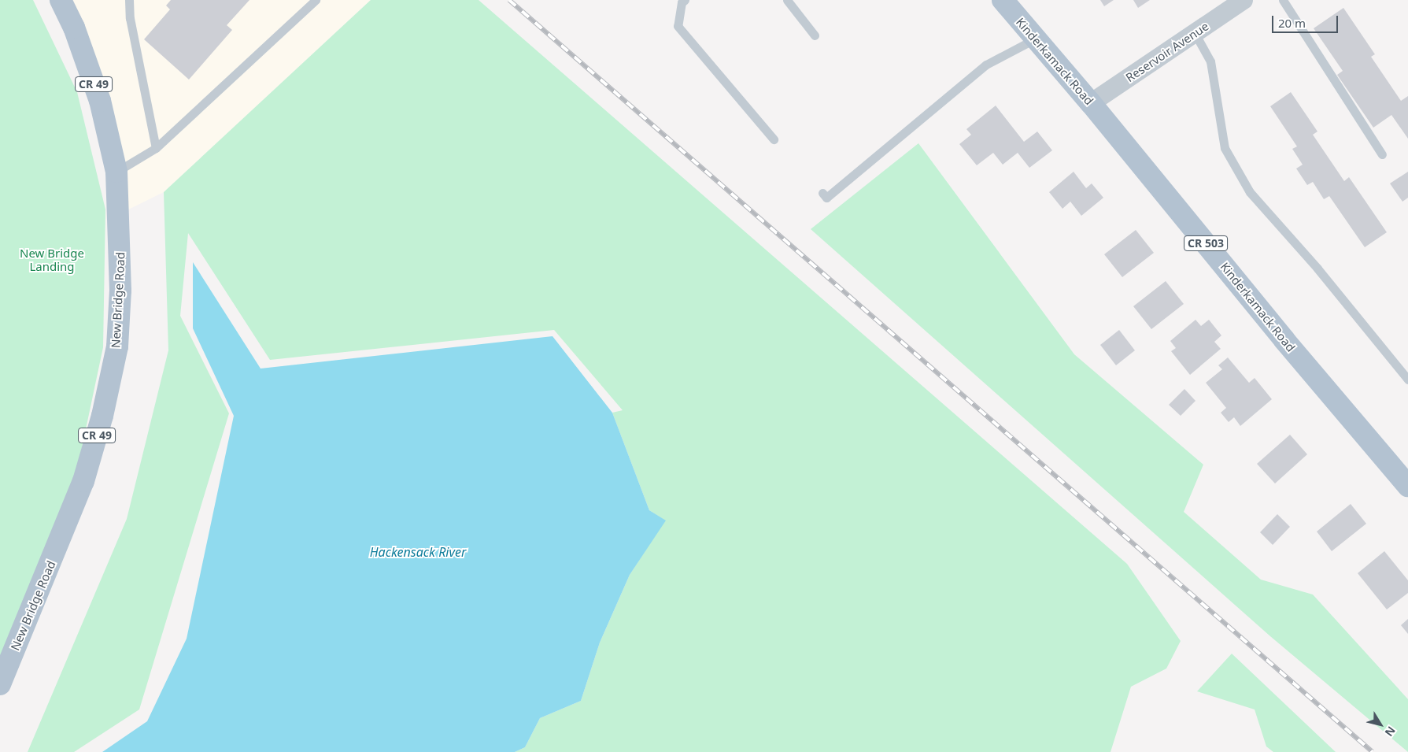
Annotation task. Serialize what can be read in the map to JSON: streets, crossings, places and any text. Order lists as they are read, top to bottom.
{
  "streets": {
    "main road": [
      "Kinderkamack Road",
      "CR 49",
      "CR 503",
      "New Bridge Road"
    ],
    "street": ["Reservoir Avenue"]
  },
  "crossings": [
    ["Reservoir Avenue", "Kinderkamack Road"]
  ],
  "water": ["Hackensack River"],
  "parks": ["New Bridge Landing"],
  "scale_bar": "20 m",
  "north": "bottom right"
}
